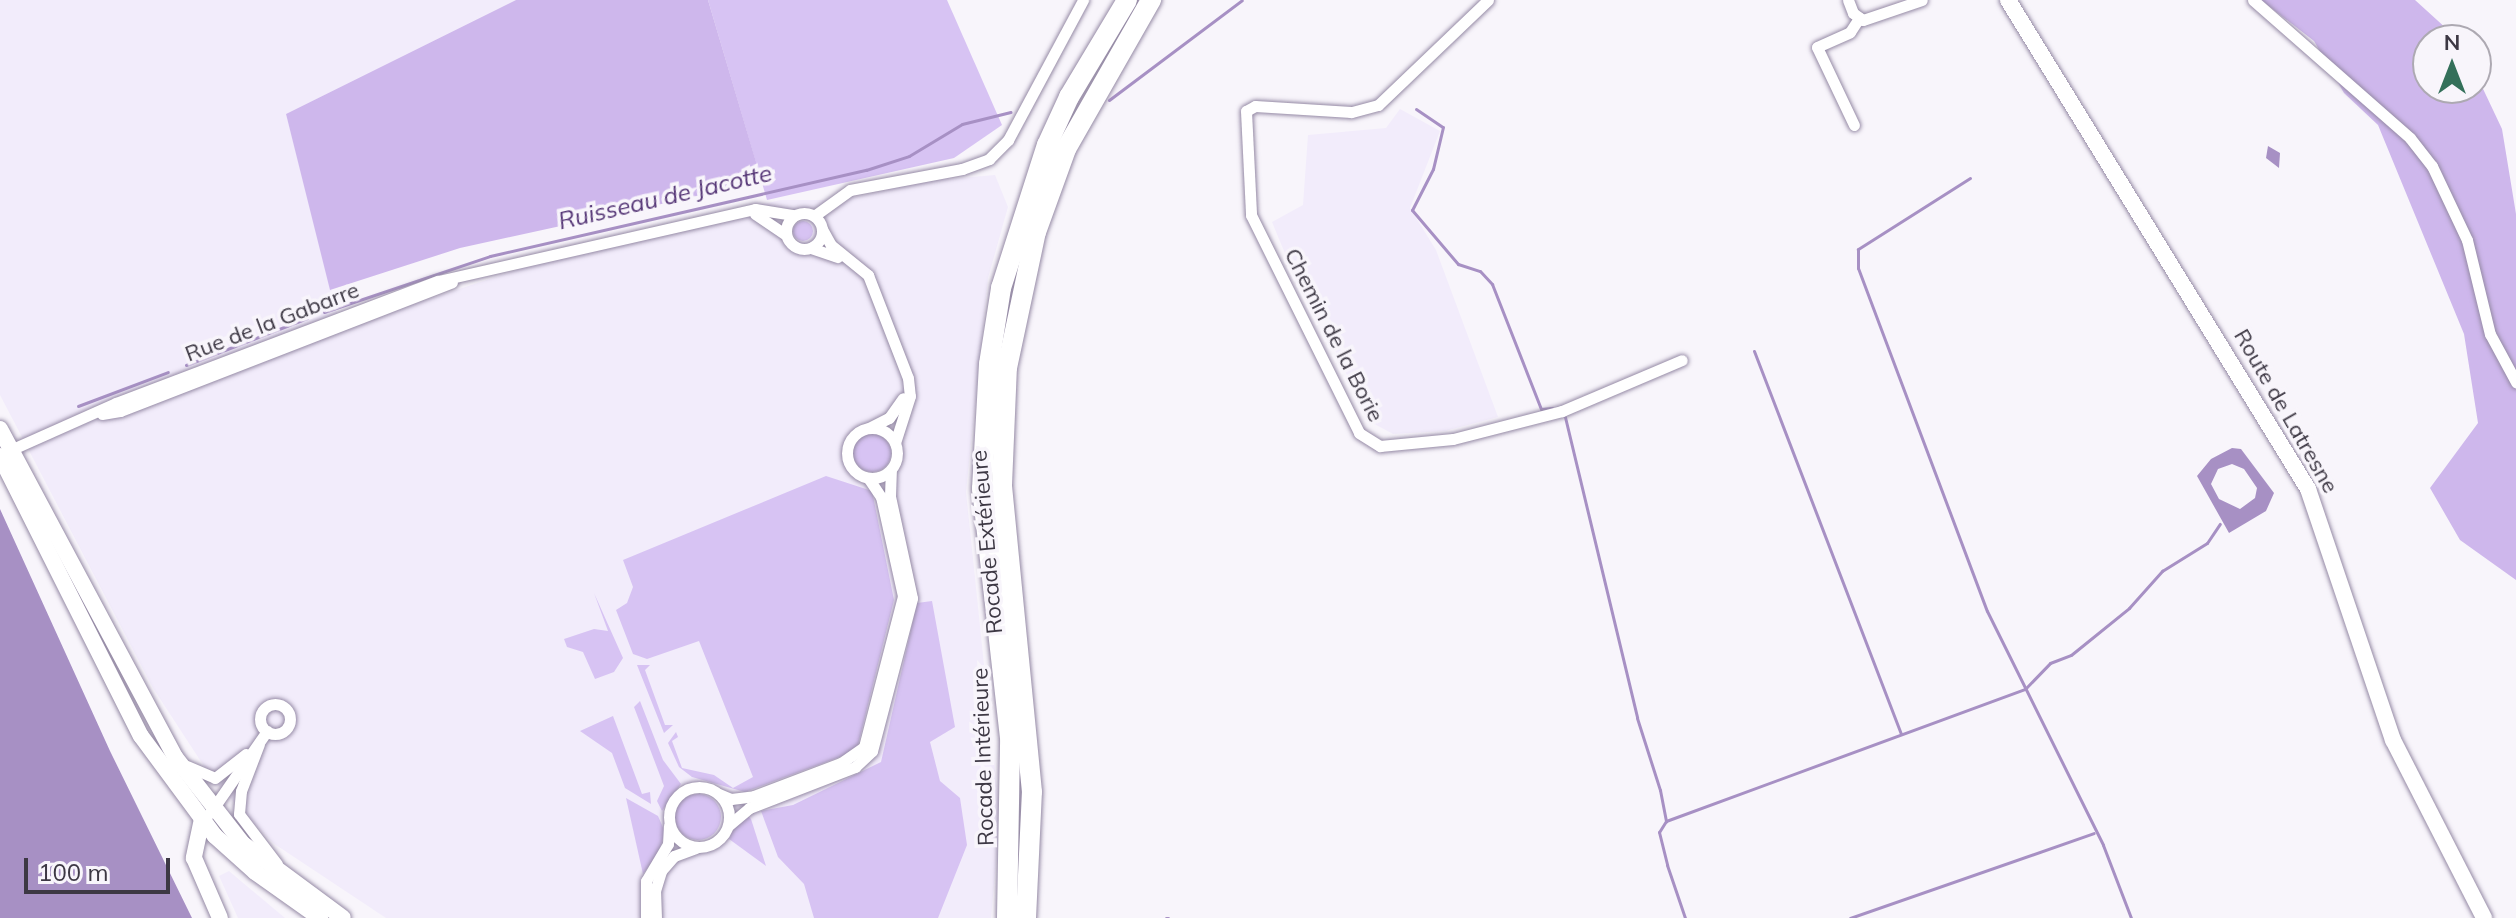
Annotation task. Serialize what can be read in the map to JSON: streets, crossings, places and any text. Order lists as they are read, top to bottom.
{
  "streets": {
    "highway": ["Rocade Extérieure", "Rocade Intérieure"],
    "main road": ["Route de Latresne"],
    "street": ["Rue de la Gabarre", "Chemin de la Borie"]
  },
  "crossings": [
    ["Rocade Extérieure", "Rocade Intérieure"]
  ],
  "water": ["Ruisseau de Jacotte"],
  "scale_bar": "100 m",
  "north": "top"
}
